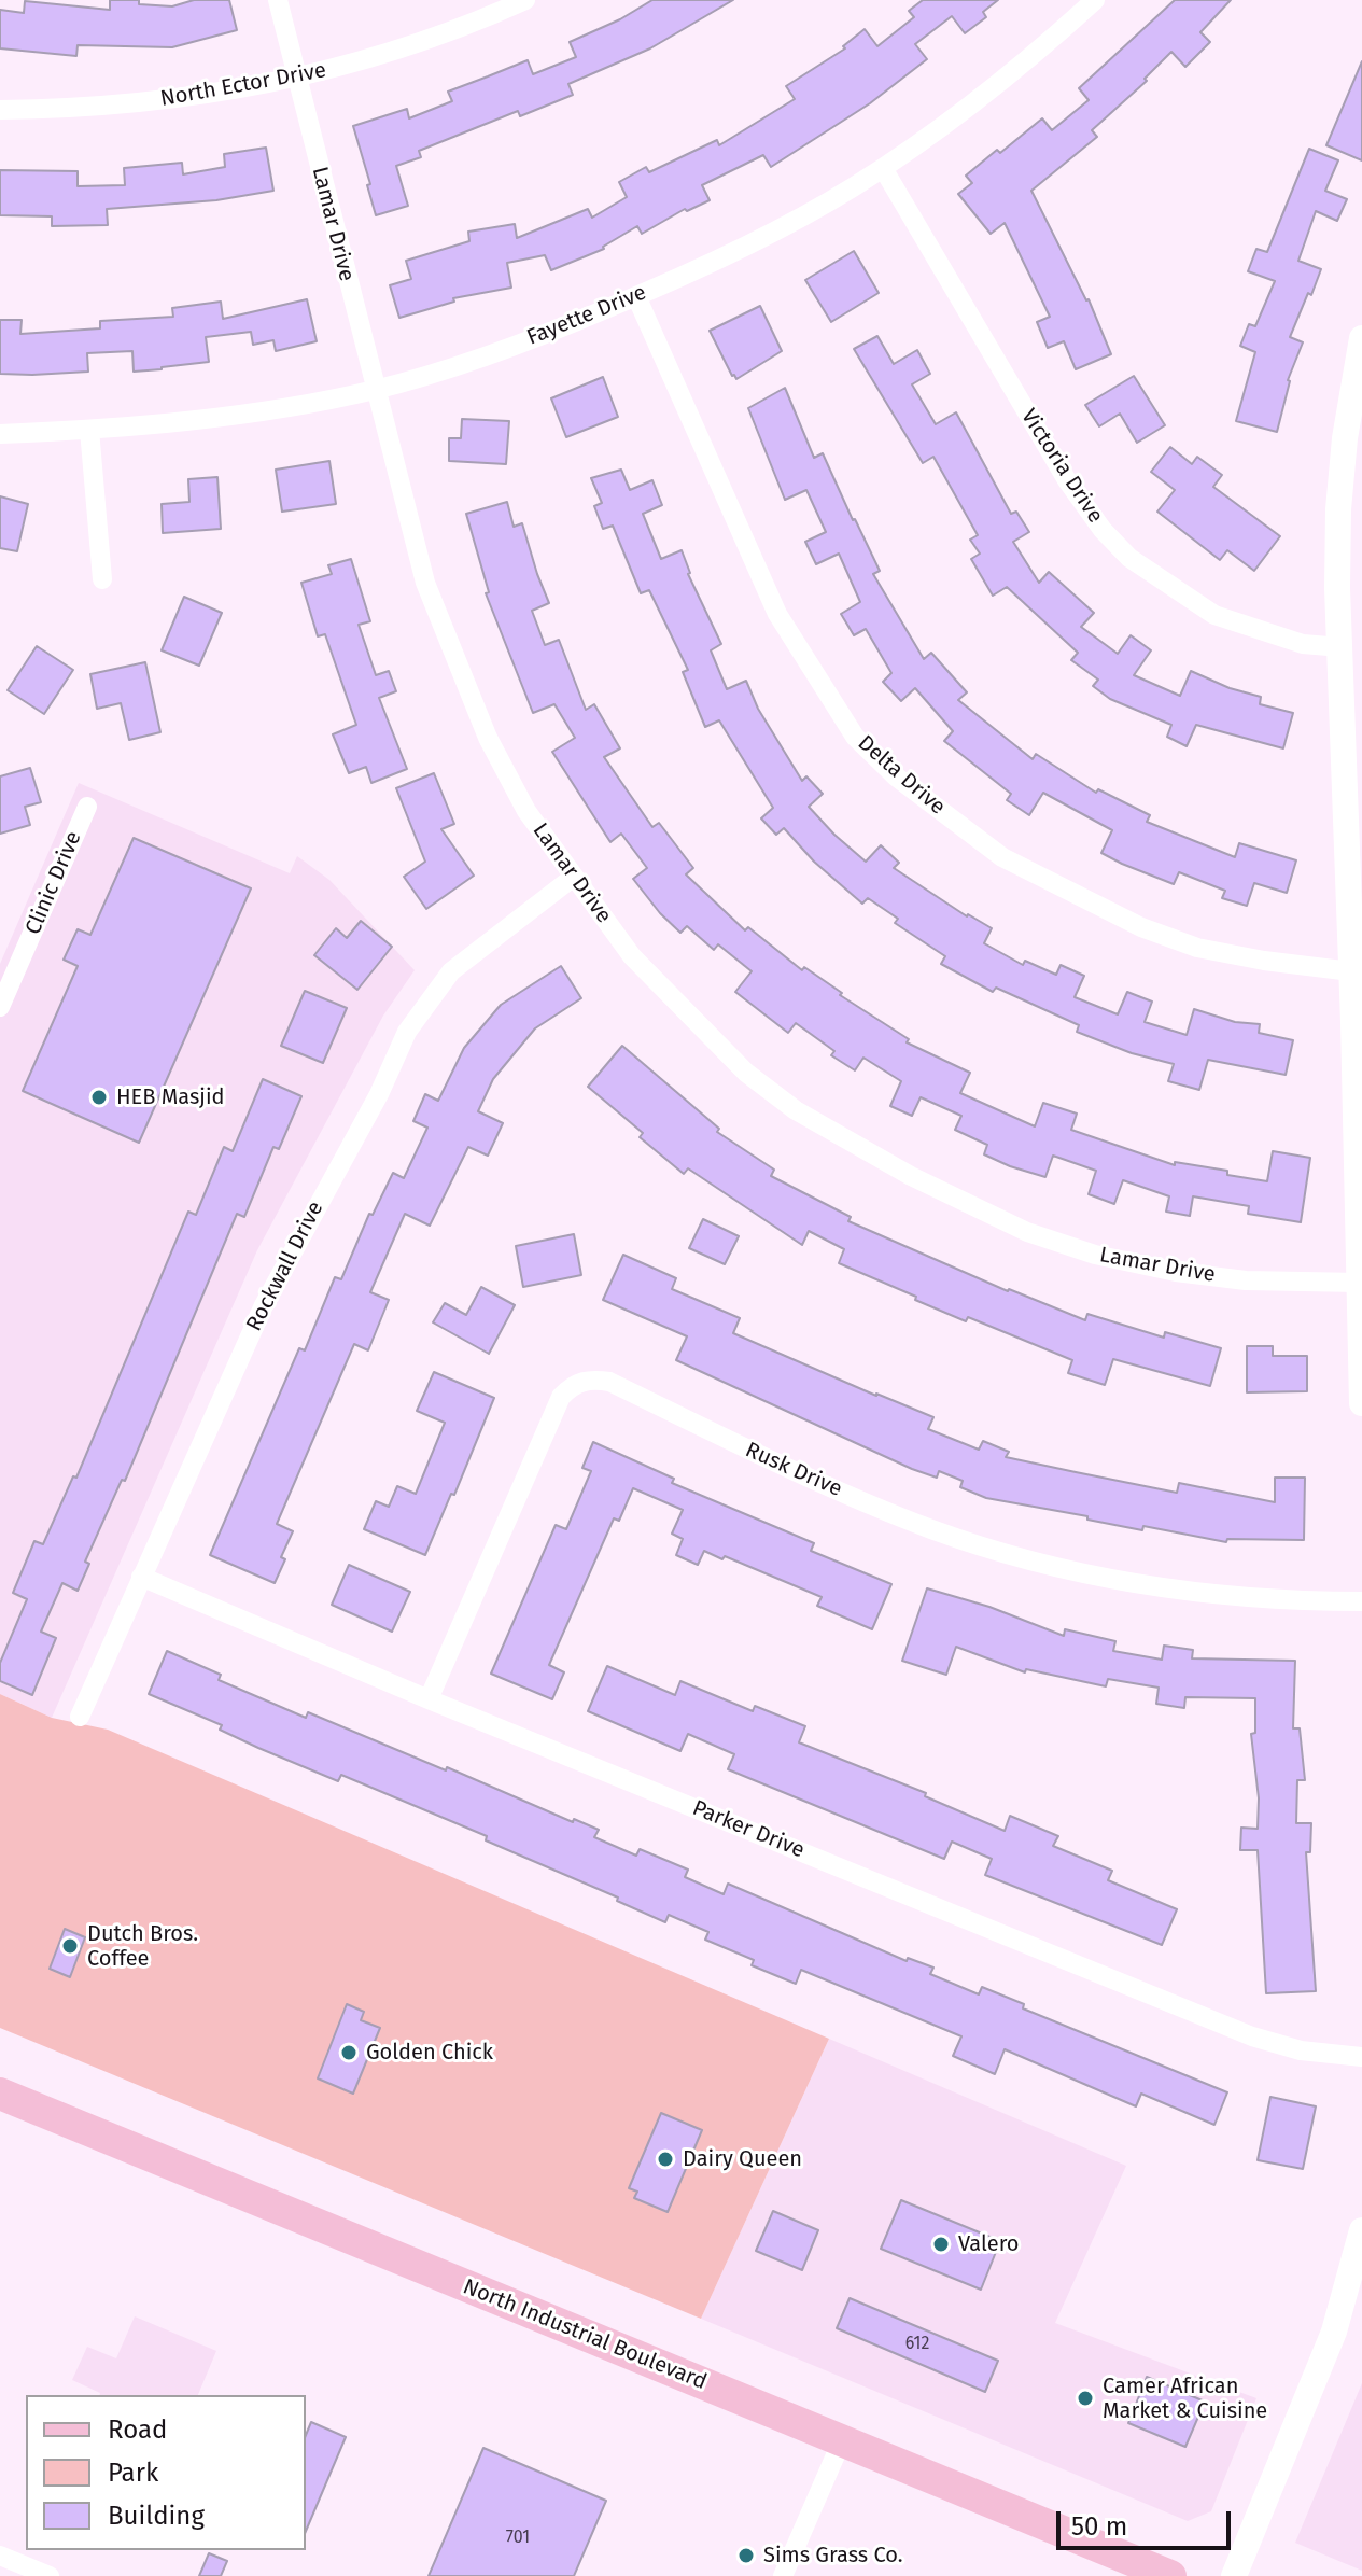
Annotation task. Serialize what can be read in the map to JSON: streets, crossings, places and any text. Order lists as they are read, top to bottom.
{
  "streets": {
    "main road": ["North Industrial Boulevard"],
    "street": [
      "North Ector Drive",
      "Lamar Drive",
      "Fayette Drive",
      "Victoria Drive",
      "Delta Drive",
      "Clinic Drive",
      "Rockwall Drive",
      "Rusk Drive",
      "Parker Drive"
    ]
  },
  "crossings": [
    ["North Ector Drive", "Lamar Drive"],
    ["Lamar Drive", "Fayette Drive"],
    ["Lamar Drive", "Rockwall Drive"],
    ["Fayette Drive", "Victoria Drive"],
    ["Fayette Drive", "Delta Drive"],
    ["Rockwall Drive", "Parker Drive"],
    ["Rusk Drive", "Parker Drive"]
  ],
  "places": [
    "HEB Masjid",
    "Dutch Bros. Coffee",
    "Golden Chick",
    "Dairy Queen",
    "Valero",
    "Camer African Market & Cuisine",
    "Sims Grass Co."
  ],
  "house_numbers": ["612", "701"],
  "legend": ["Road", "Park", "Building"],
  "scale_bar": "50 m"
}
